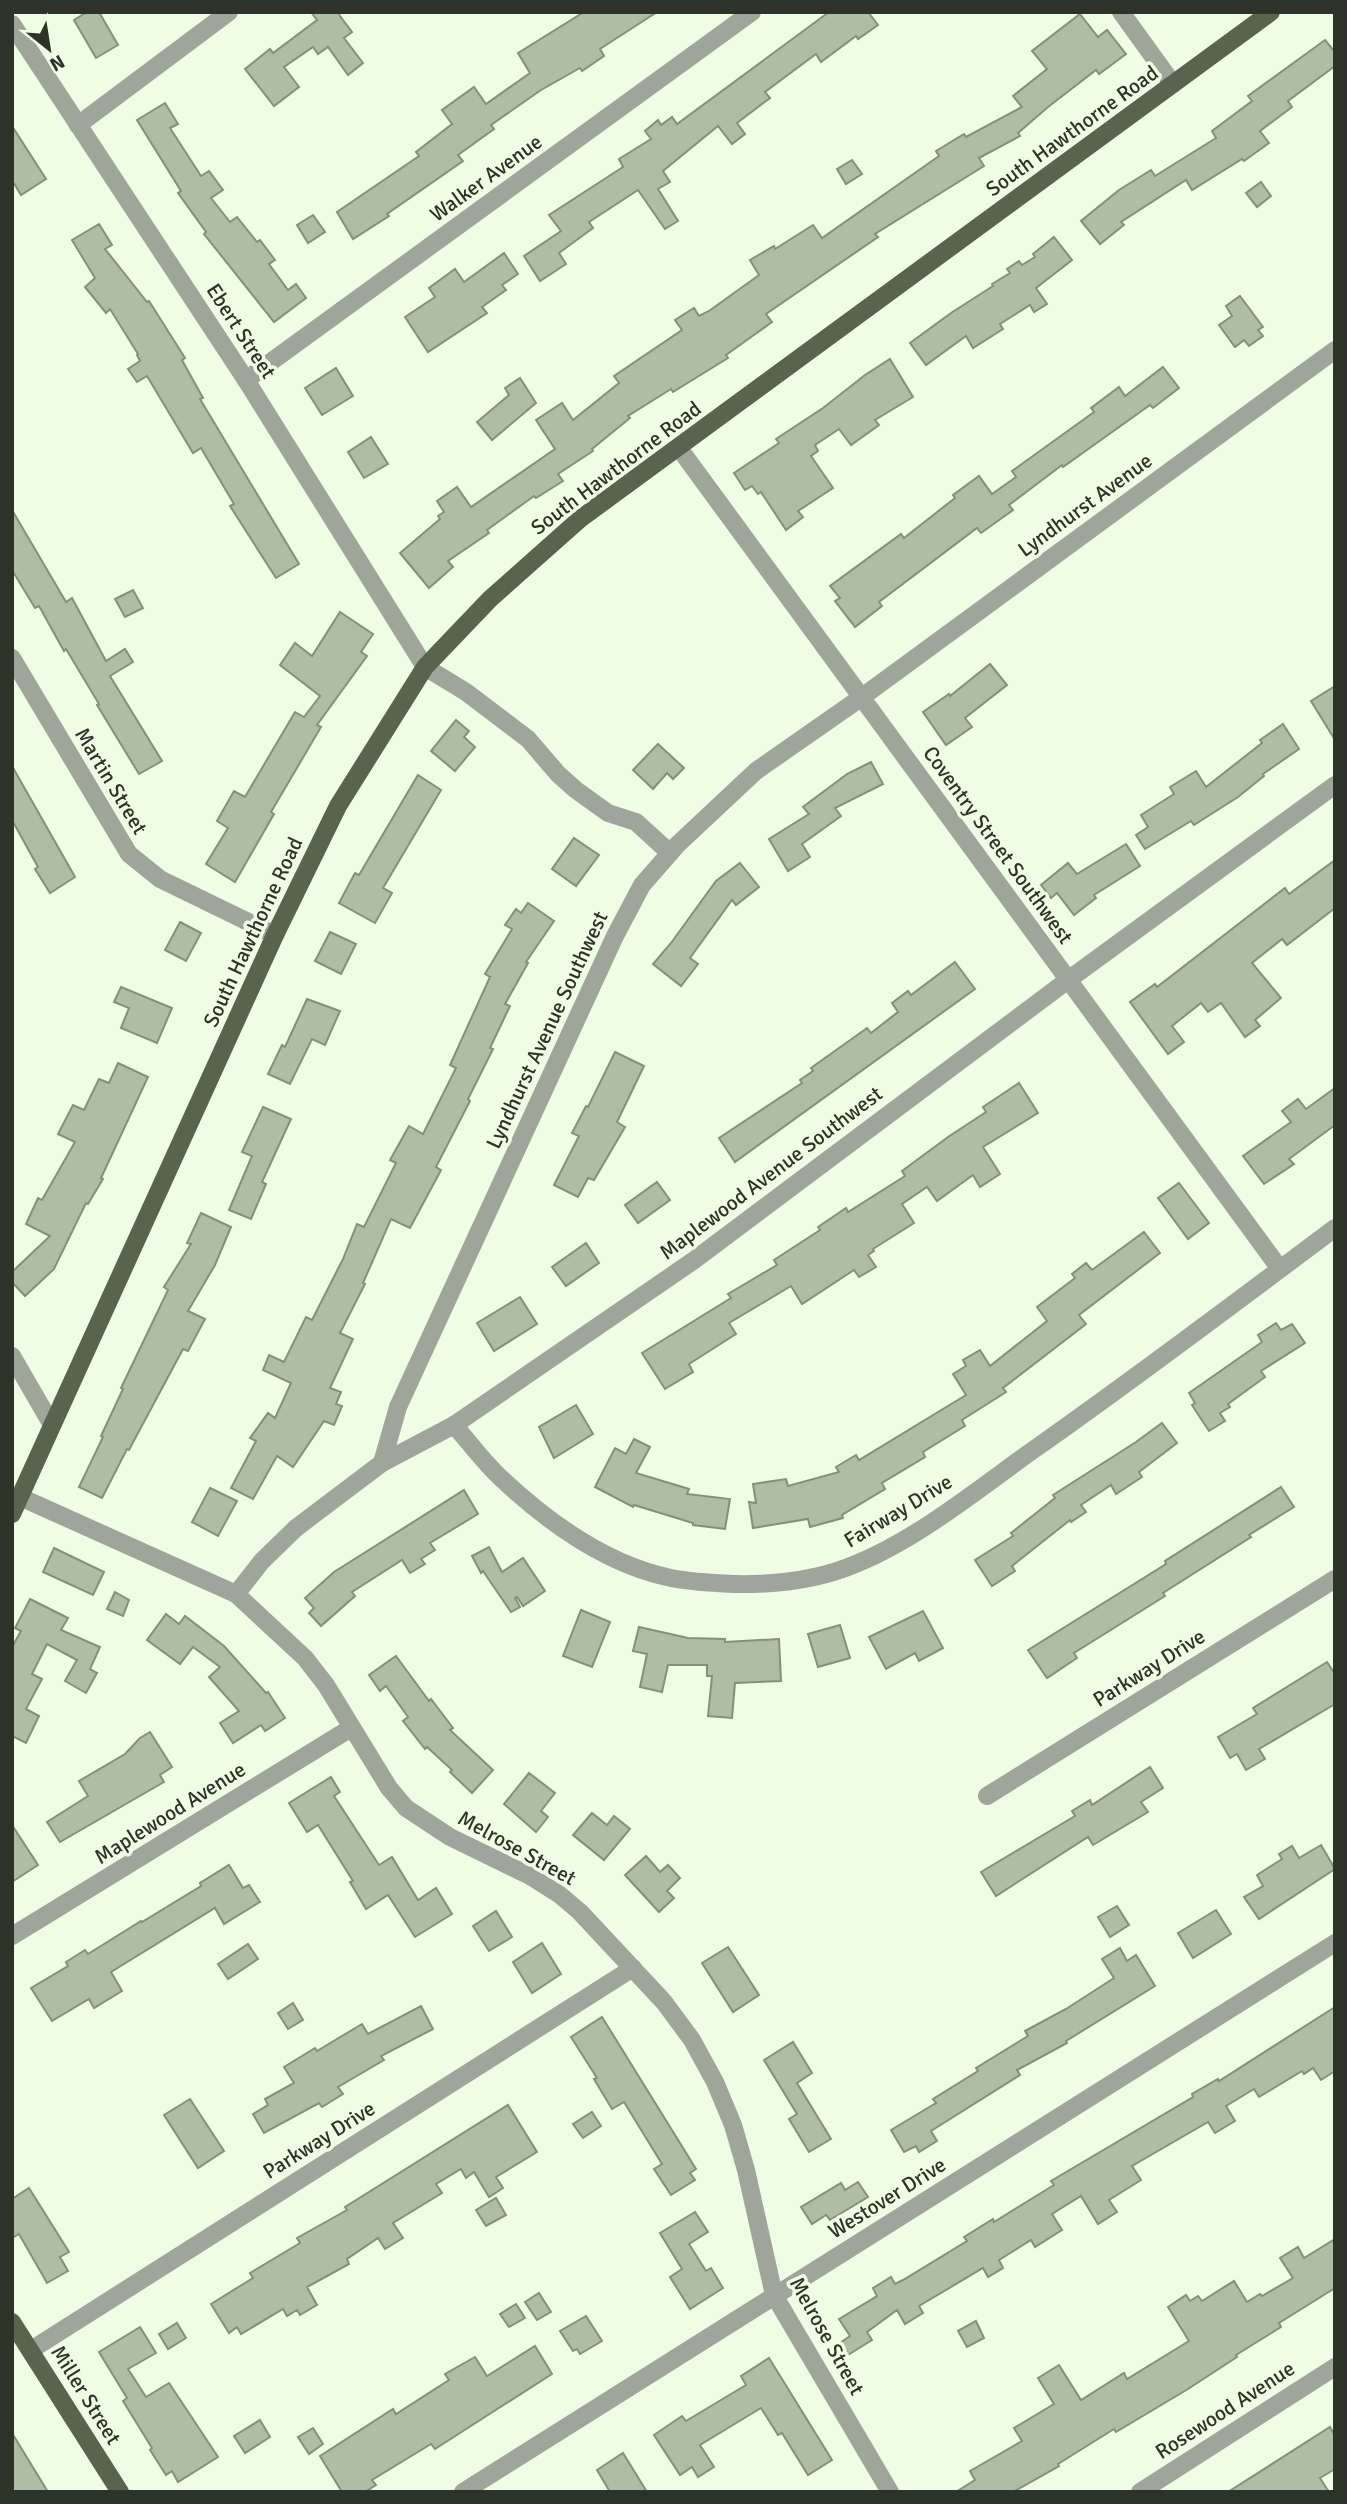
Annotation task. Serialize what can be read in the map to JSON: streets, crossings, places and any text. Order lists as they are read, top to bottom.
{
  "streets": {
    "main road": ["South Hawthorne Road", "Miller Street"],
    "street": [
      "Walker Avenue",
      "Ebert Street",
      "Lyndhurst Avenue",
      "Martin Street",
      "Coventry Street Southwest",
      "Lyndhurst Avenue Southwest",
      "Maplewood Avenue Southwest",
      "Fairway Drive",
      "Parkway Drive",
      "Maplewood Avenue",
      "Melrose Street",
      "Westover Drive",
      "Rosewood Avenue"
    ]
  },
  "crossings": [
    ["South Hawthorne Road", "Ebert Street"],
    ["South Hawthorne Road", "Martin Street"],
    ["South Hawthorne Road", "Coventry Street Southwest"],
    ["South Hawthorne Road", "Melrose Street"],
    ["Walker Avenue", "Ebert Street"],
    ["Lyndhurst Avenue", "Coventry Street Southwest"],
    ["Lyndhurst Avenue", "Lyndhurst Avenue Southwest"],
    ["Coventry Street Southwest", "Lyndhurst Avenue Southwest"],
    ["Coventry Street Southwest", "Maplewood Avenue Southwest"],
    ["Coventry Street Southwest", "Fairway Drive"],
    ["Lyndhurst Avenue Southwest", "Maplewood Avenue Southwest"],
    ["Maplewood Avenue Southwest", "Fairway Drive"],
    ["Maplewood Avenue Southwest", "Melrose Street"],
    ["Parkway Drive", "Melrose Street"],
    ["Parkway Drive", "Miller Street"],
    ["Maplewood Avenue", "Melrose Street"],
    ["Melrose Street", "Westover Drive"]
  ],
  "north": "bottom right"
}
